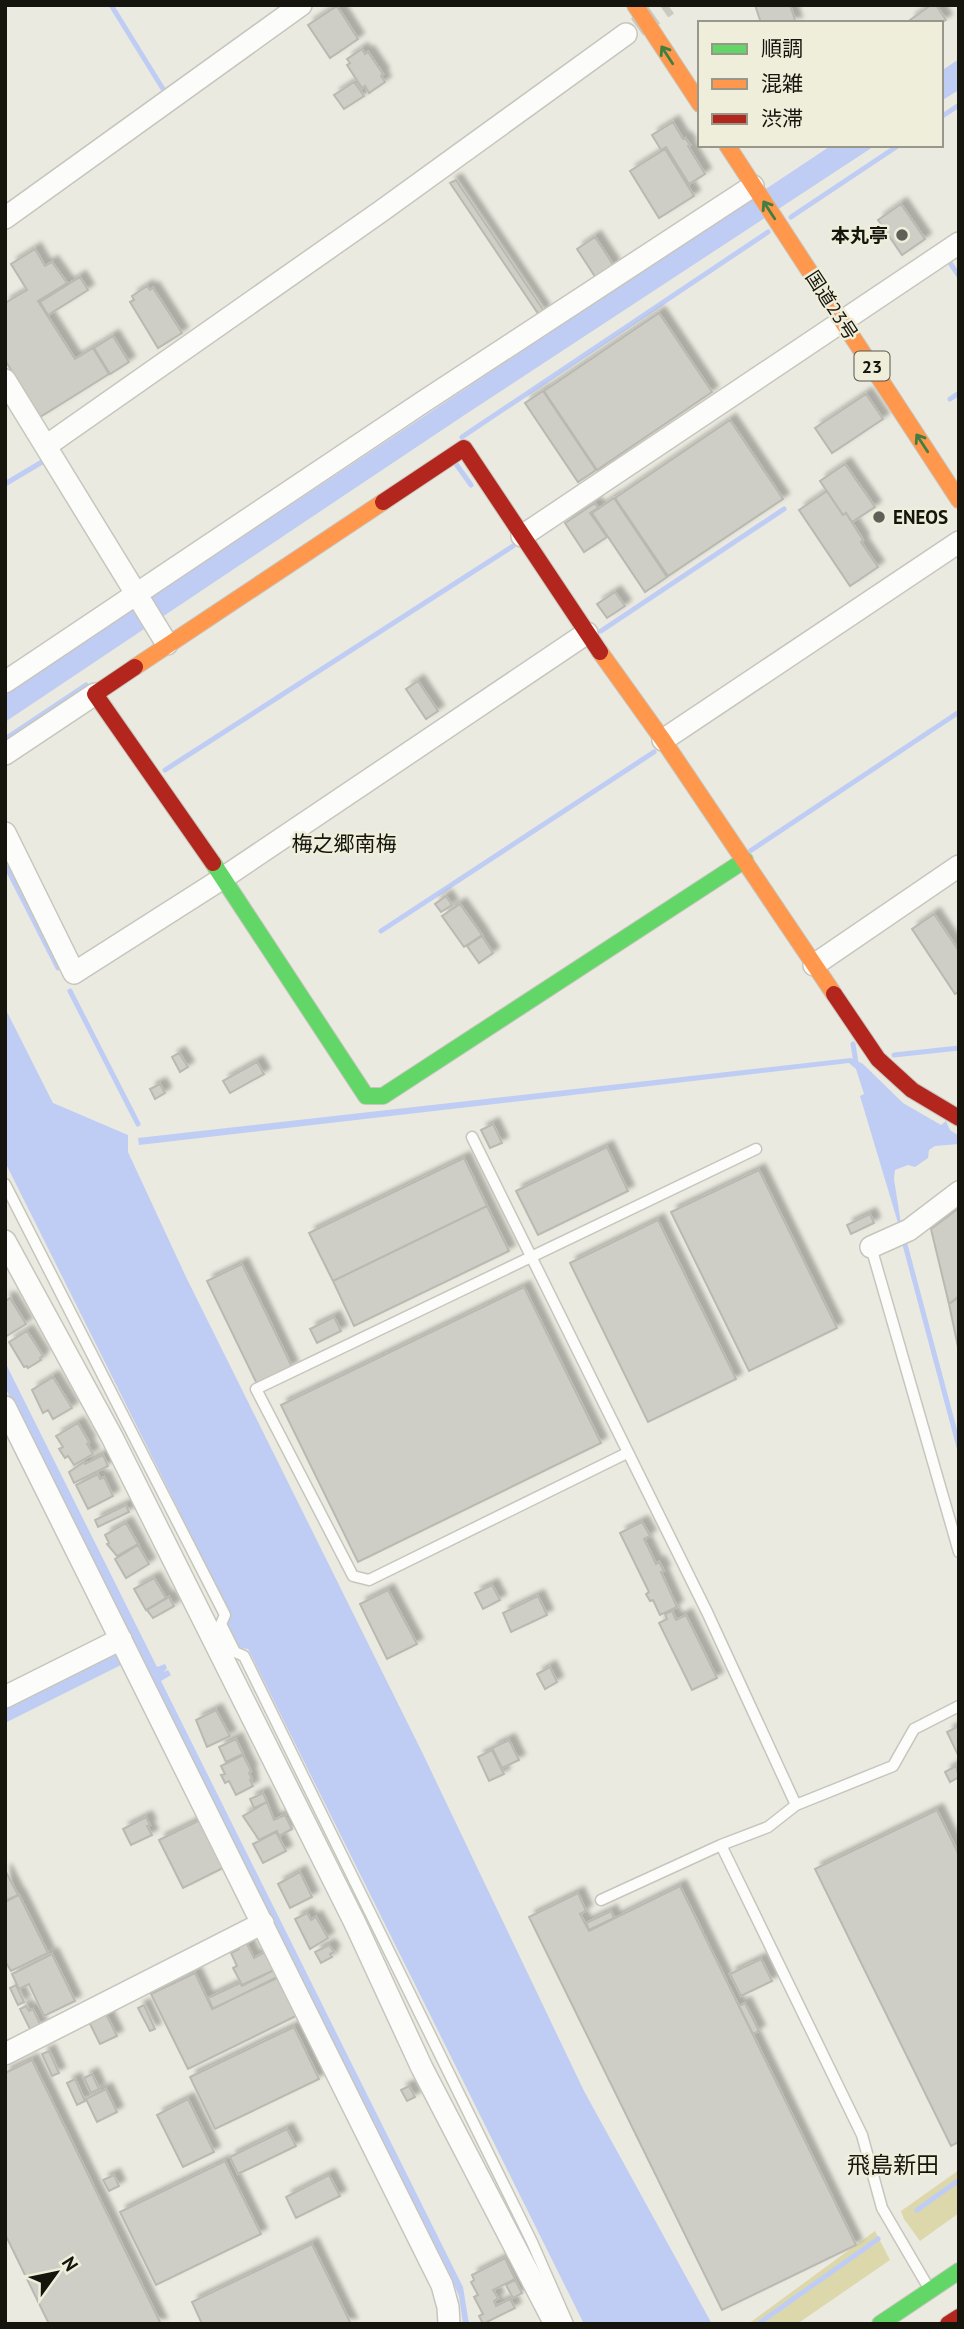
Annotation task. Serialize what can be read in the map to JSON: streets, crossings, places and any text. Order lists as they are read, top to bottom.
{
  "streets": {
    "main road": ["国道23号", "23"]
  },
  "one_way": ["国道23号"],
  "districts": ["梅之郷南梅", "飛島新田"],
  "places": ["本丸亭", "ENEOS"],
  "legend": ["順調", "混雑", "渋滞"],
  "north": "top right"
}
